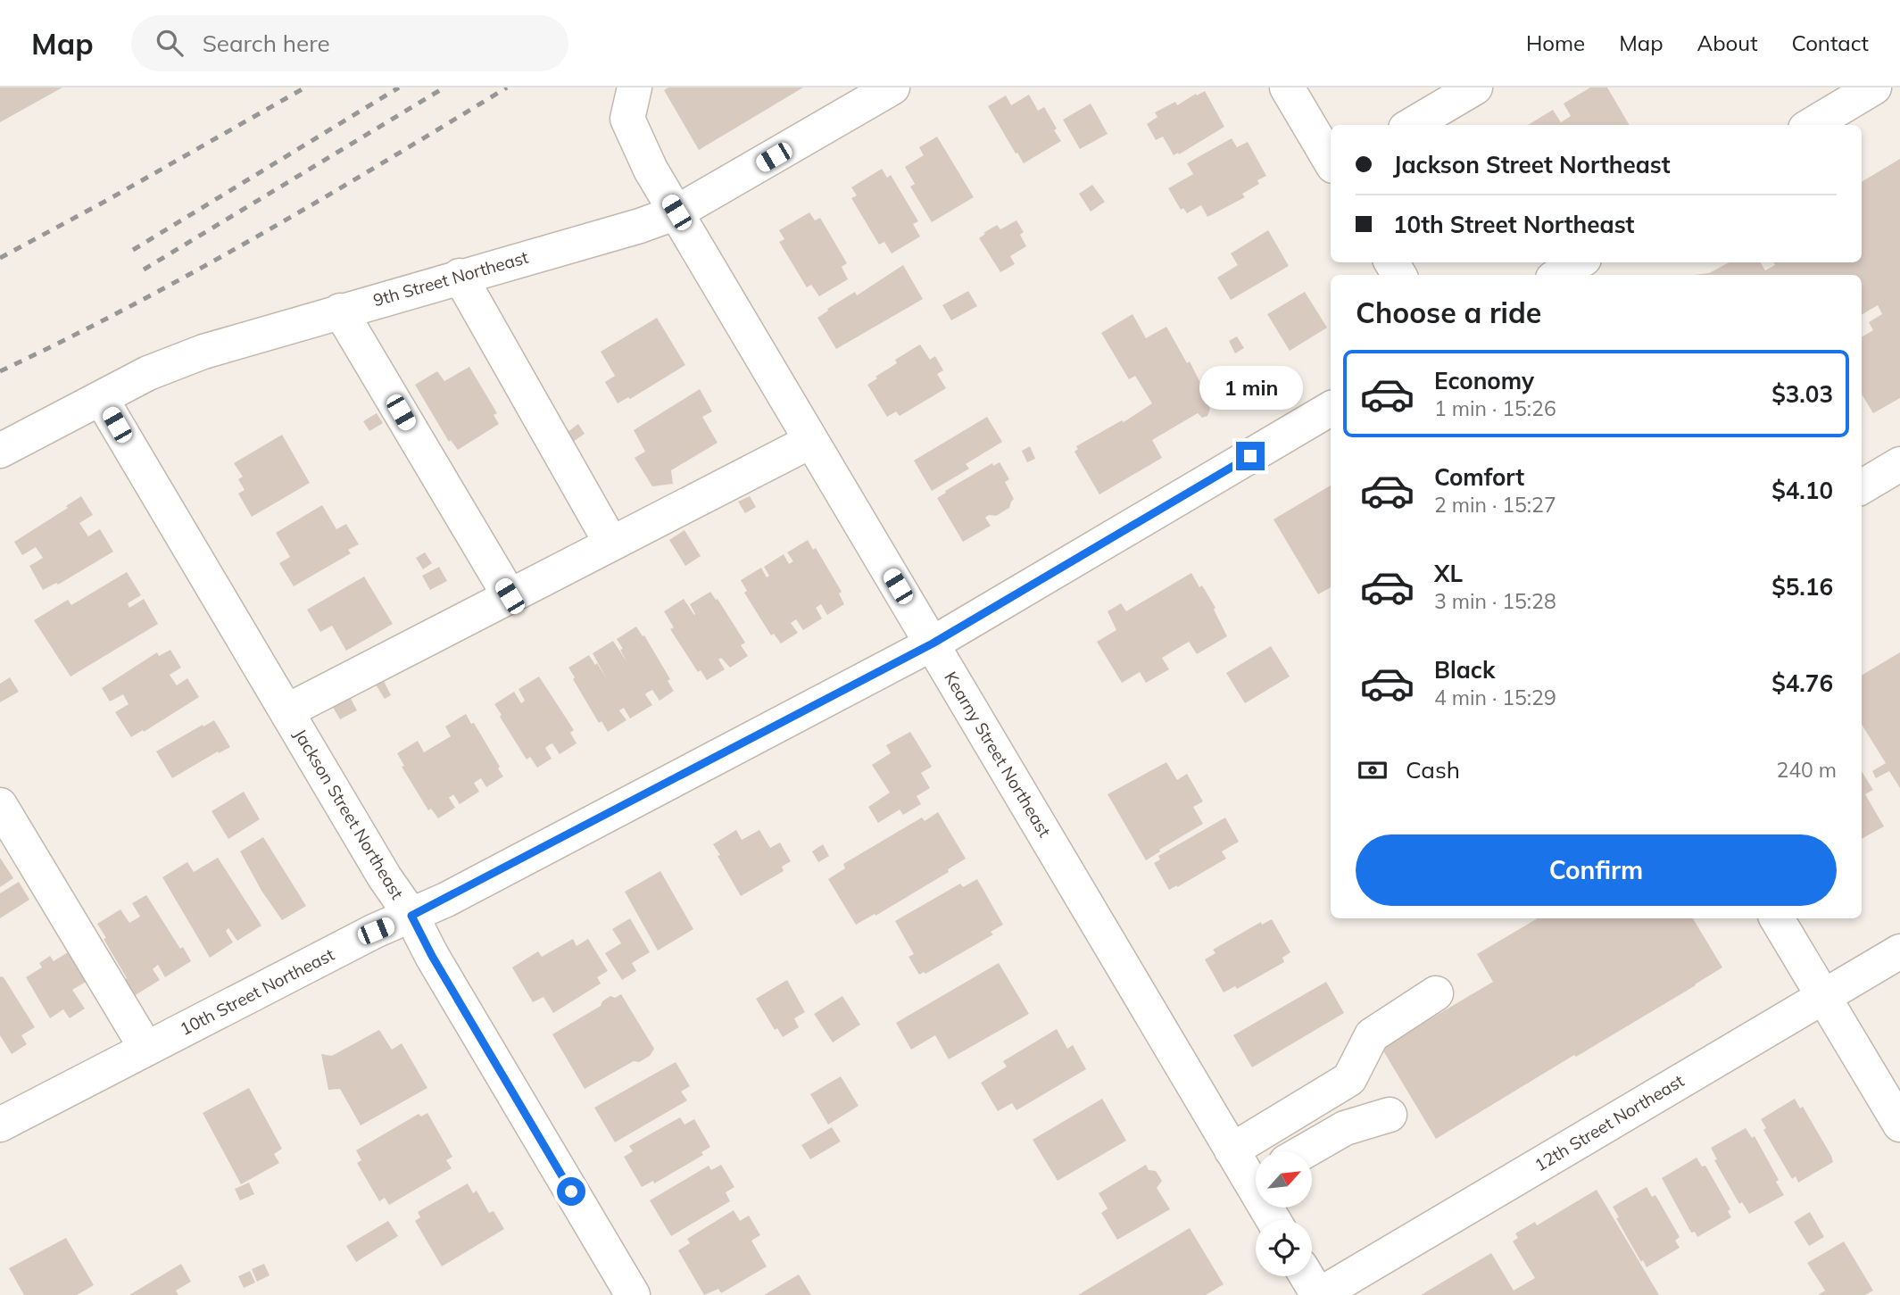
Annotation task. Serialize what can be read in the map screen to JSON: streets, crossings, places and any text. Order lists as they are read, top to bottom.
{
  "streets": {
    "street": [
      "9th Street Northeast",
      "Kearny Street Northeast",
      "Jackson Street Northeast",
      "10th Street Northeast",
      "12th Street Northeast"
    ]
  },
  "crossings": [
    ["9th Street Northeast", "Kearny Street Northeast"],
    ["9th Street Northeast", "Jackson Street Northeast"],
    ["Kearny Street Northeast", "10th Street Northeast"],
    ["Jackson Street Northeast", "10th Street Northeast"]
  ],
  "north": "top right",
  "page": {
    "header": "Map",
    "search": "Search here",
    "nav": [
      "Home",
      "Map",
      "About",
      "Contact"
    ],
    "banner": ["Jackson Street Northeast", "10th Street Northeast"],
    "heading": "Choose a ride",
    "list": [
      {
        "name": "Economy",
        "note": "1 min · 15:26",
        "value": "$3.03"
      },
      {
        "name": "Comfort",
        "note": "2 min · 15:27",
        "value": "$4.10"
      },
      {
        "name": "XL",
        "note": "3 min · 15:28",
        "value": "$5.16"
      },
      {
        "name": "Black",
        "note": "4 min · 15:29",
        "value": "$4.76"
      }
    ],
    "bubble": "1 min",
    "pay": ["Cash", "240 m"],
    "buttons": "Confirm"
  }
}
